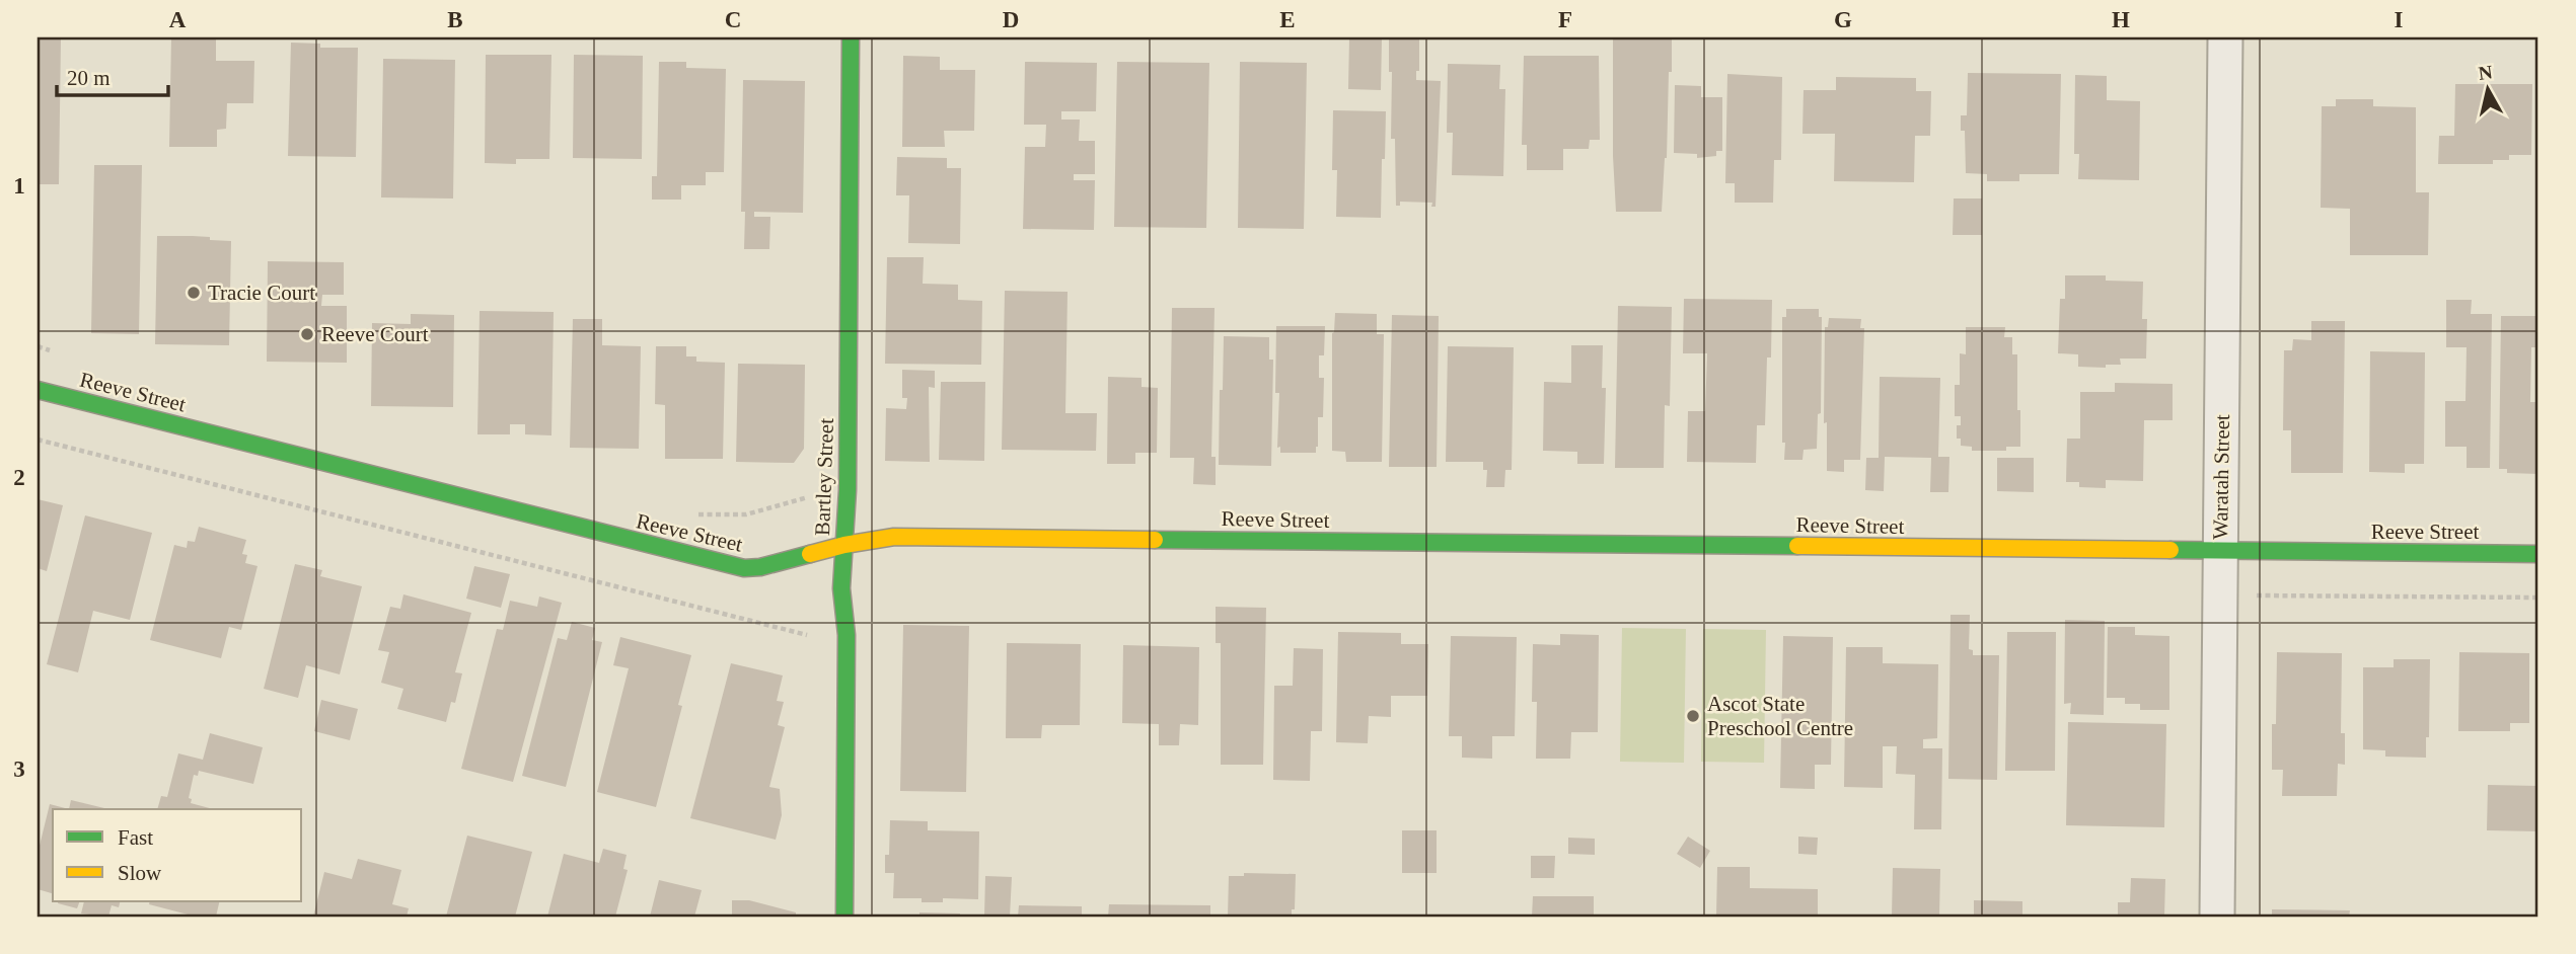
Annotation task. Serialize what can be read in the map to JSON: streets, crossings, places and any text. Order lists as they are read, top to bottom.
{
  "streets": {
    "street": ["Reeve Street", "Bartley Street", "Waratah Street"]
  },
  "crossings": [
    ["Reeve Street", "Bartley Street"],
    ["Reeve Street", "Waratah Street"]
  ],
  "places": ["Tracie Court", "Reeve Court", "Ascot State Preschool Centre"],
  "legend": ["Fast", "Slow"],
  "scale_bar": "20 m",
  "north": "top",
  "grid": {
    "columns": [
      "A",
      "B",
      "C",
      "D",
      "E",
      "F",
      "G",
      "H",
      "I"
    ],
    "rows": ["1", "2", "3"]
  }
}
